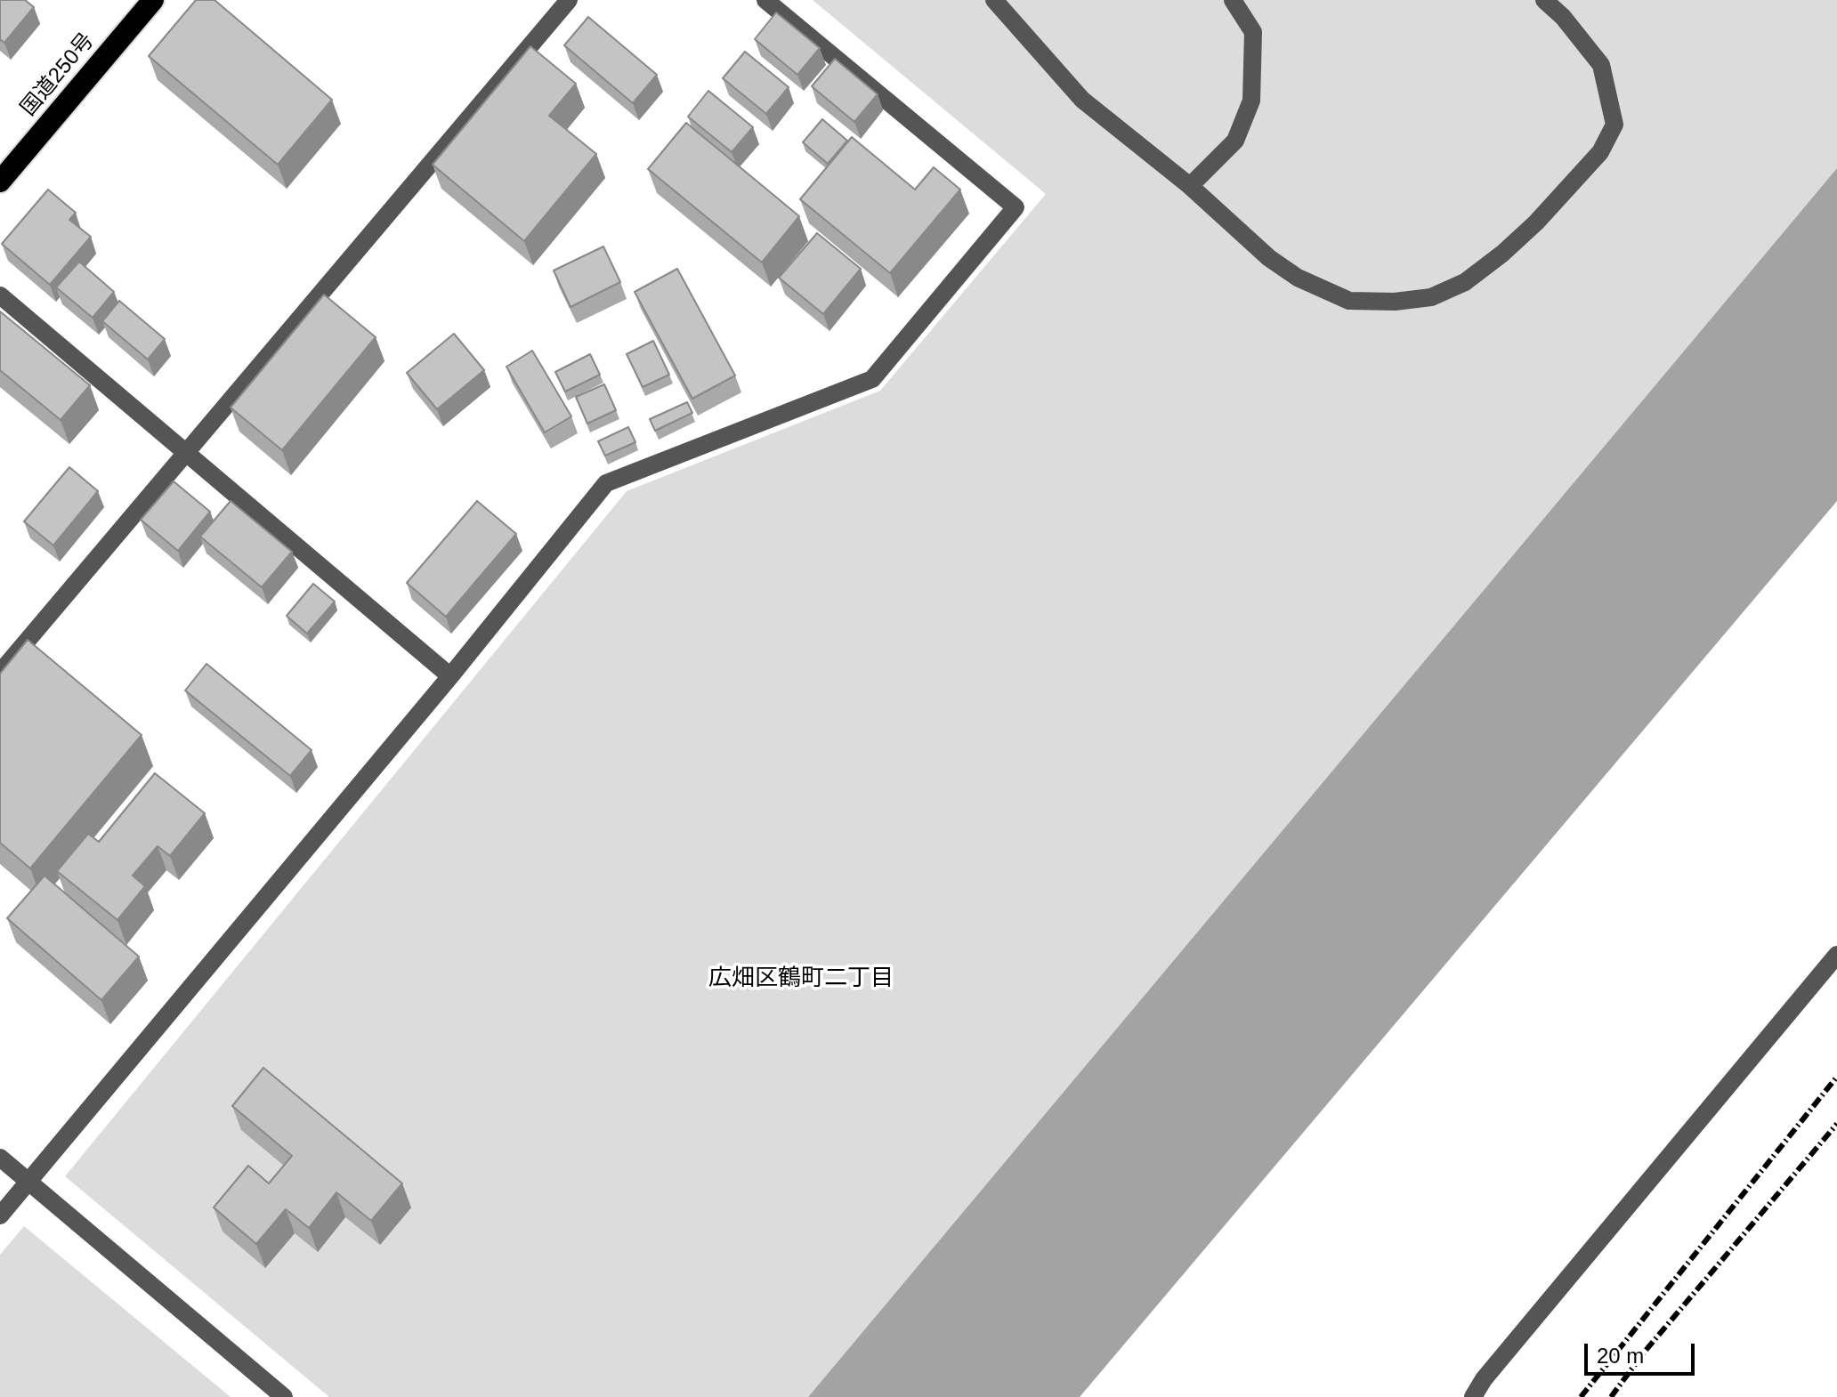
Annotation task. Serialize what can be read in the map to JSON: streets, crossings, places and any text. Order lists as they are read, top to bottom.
{
  "streets": {
    "highway": ["国道250号"]
  },
  "districts": ["広畑区鶴町二丁目"],
  "scale_bar": "20 m"
}
